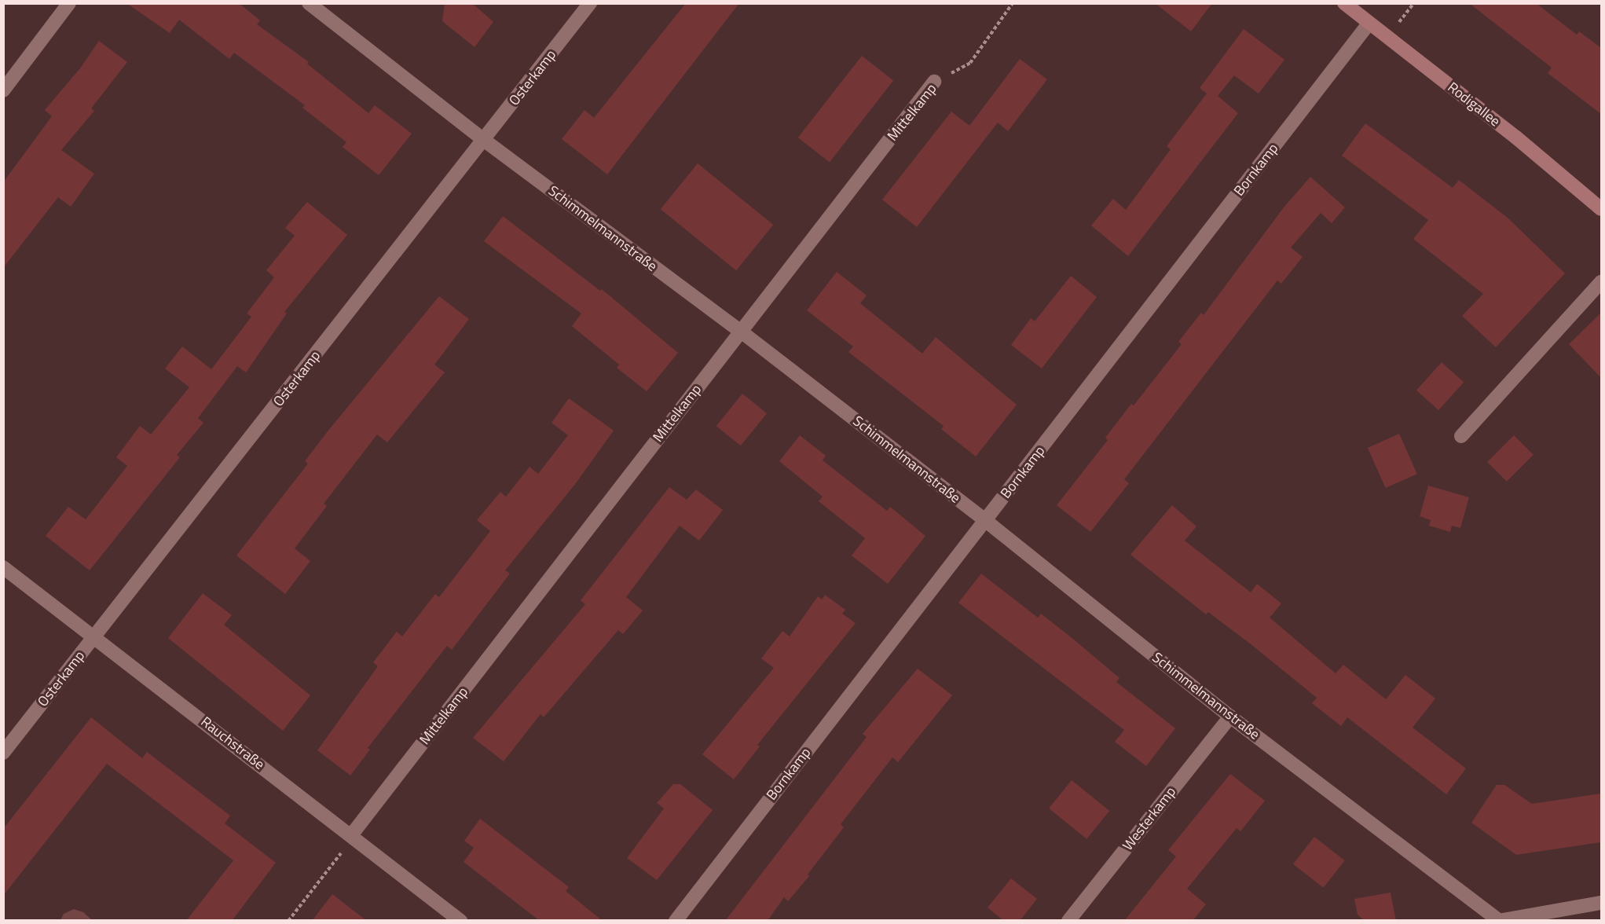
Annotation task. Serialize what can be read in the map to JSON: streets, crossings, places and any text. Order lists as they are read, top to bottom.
{
  "streets": {
    "main road": ["Rodigallee"],
    "street": [
      "Osterkamp",
      "Mittelkamp",
      "Bornkamp",
      "Schimmelmannstraße",
      "Rauchstraße",
      "Westerkamp"
    ]
  },
  "crossings": [
    ["Osterkamp", "Schimmelmannstraße"],
    ["Osterkamp", "Rauchstraße"],
    ["Rodigallee", "Bornkamp"],
    ["Mittelkamp", "Schimmelmannstraße"],
    ["Mittelkamp", "Rauchstraße"],
    ["Bornkamp", "Schimmelmannstraße"],
    ["Schimmelmannstraße", "Westerkamp"]
  ]
}
